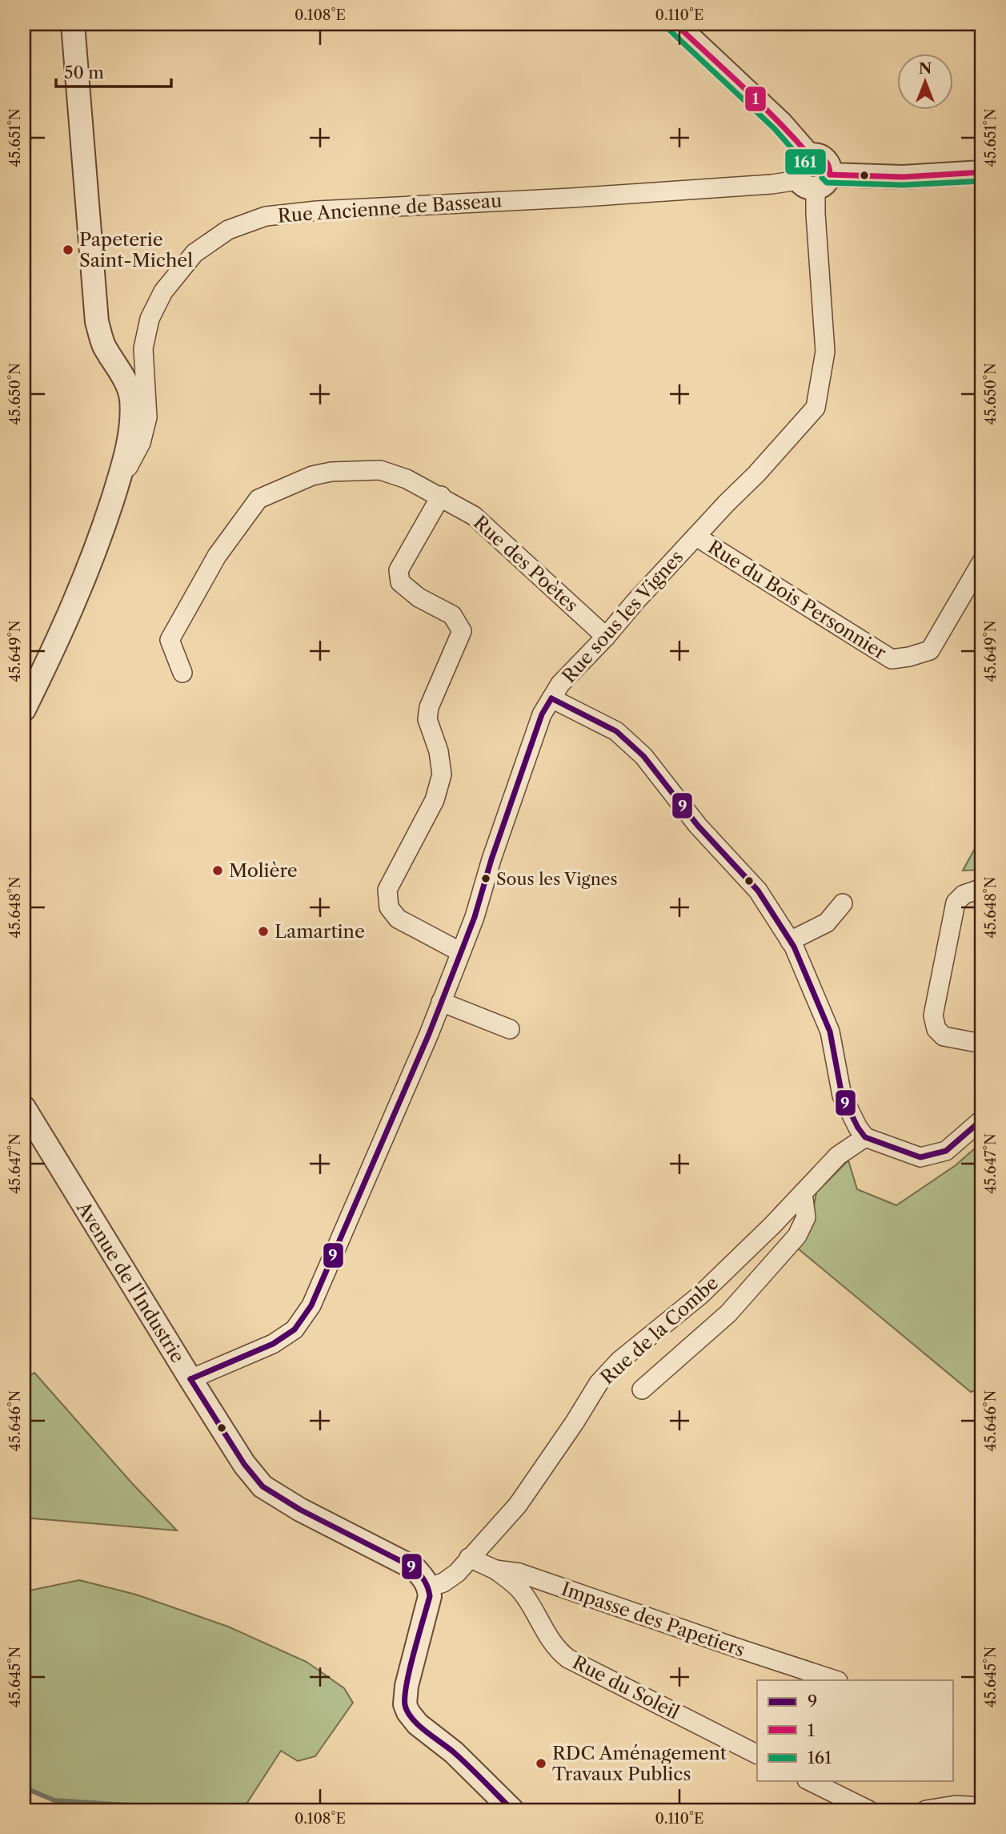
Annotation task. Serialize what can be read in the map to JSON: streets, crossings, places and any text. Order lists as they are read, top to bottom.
{
  "streets": {
    "street": [
      "Rue Ancienne de Basseau",
      "Rue des Poètes",
      "Rue du Bois Personnier",
      "Rue sous les Vignes",
      "Avenue de l'Industrie",
      "Rue de la Combe",
      "Impasse des Papetiers",
      "Rue du Soleil"
    ]
  },
  "crossings": [
    ["Rue Ancienne de Basseau", "Rue sous les Vignes"],
    ["Rue des Poètes", "Rue sous les Vignes"],
    ["Rue du Bois Personnier", "Rue sous les Vignes"],
    ["Rue sous les Vignes", "Avenue de l'Industrie"],
    ["Avenue de l'Industrie", "Rue de la Combe"],
    ["Rue de la Combe", "Impasse des Papetiers"],
    ["Impasse des Papetiers", "Rue du Soleil"]
  ],
  "places": [
    "Papeterie Saint-Michel",
    "Molière",
    "Sous les Vignes",
    "Lamartine",
    "RDC Aménagement Travaux Publics"
  ],
  "lines": ["transit line 1", "transit line 161", "transit line 9"],
  "legend": ["9", "1", "161"],
  "scale_bar": "50 m",
  "north": "top",
  "coordinates": [
    "0.108°E",
    "0.110°E",
    "45.651°N",
    "45.650°N",
    "45.649°N",
    "45.648°N",
    "45.647°N",
    "45.646°N",
    "45.645°N"
  ]
}
